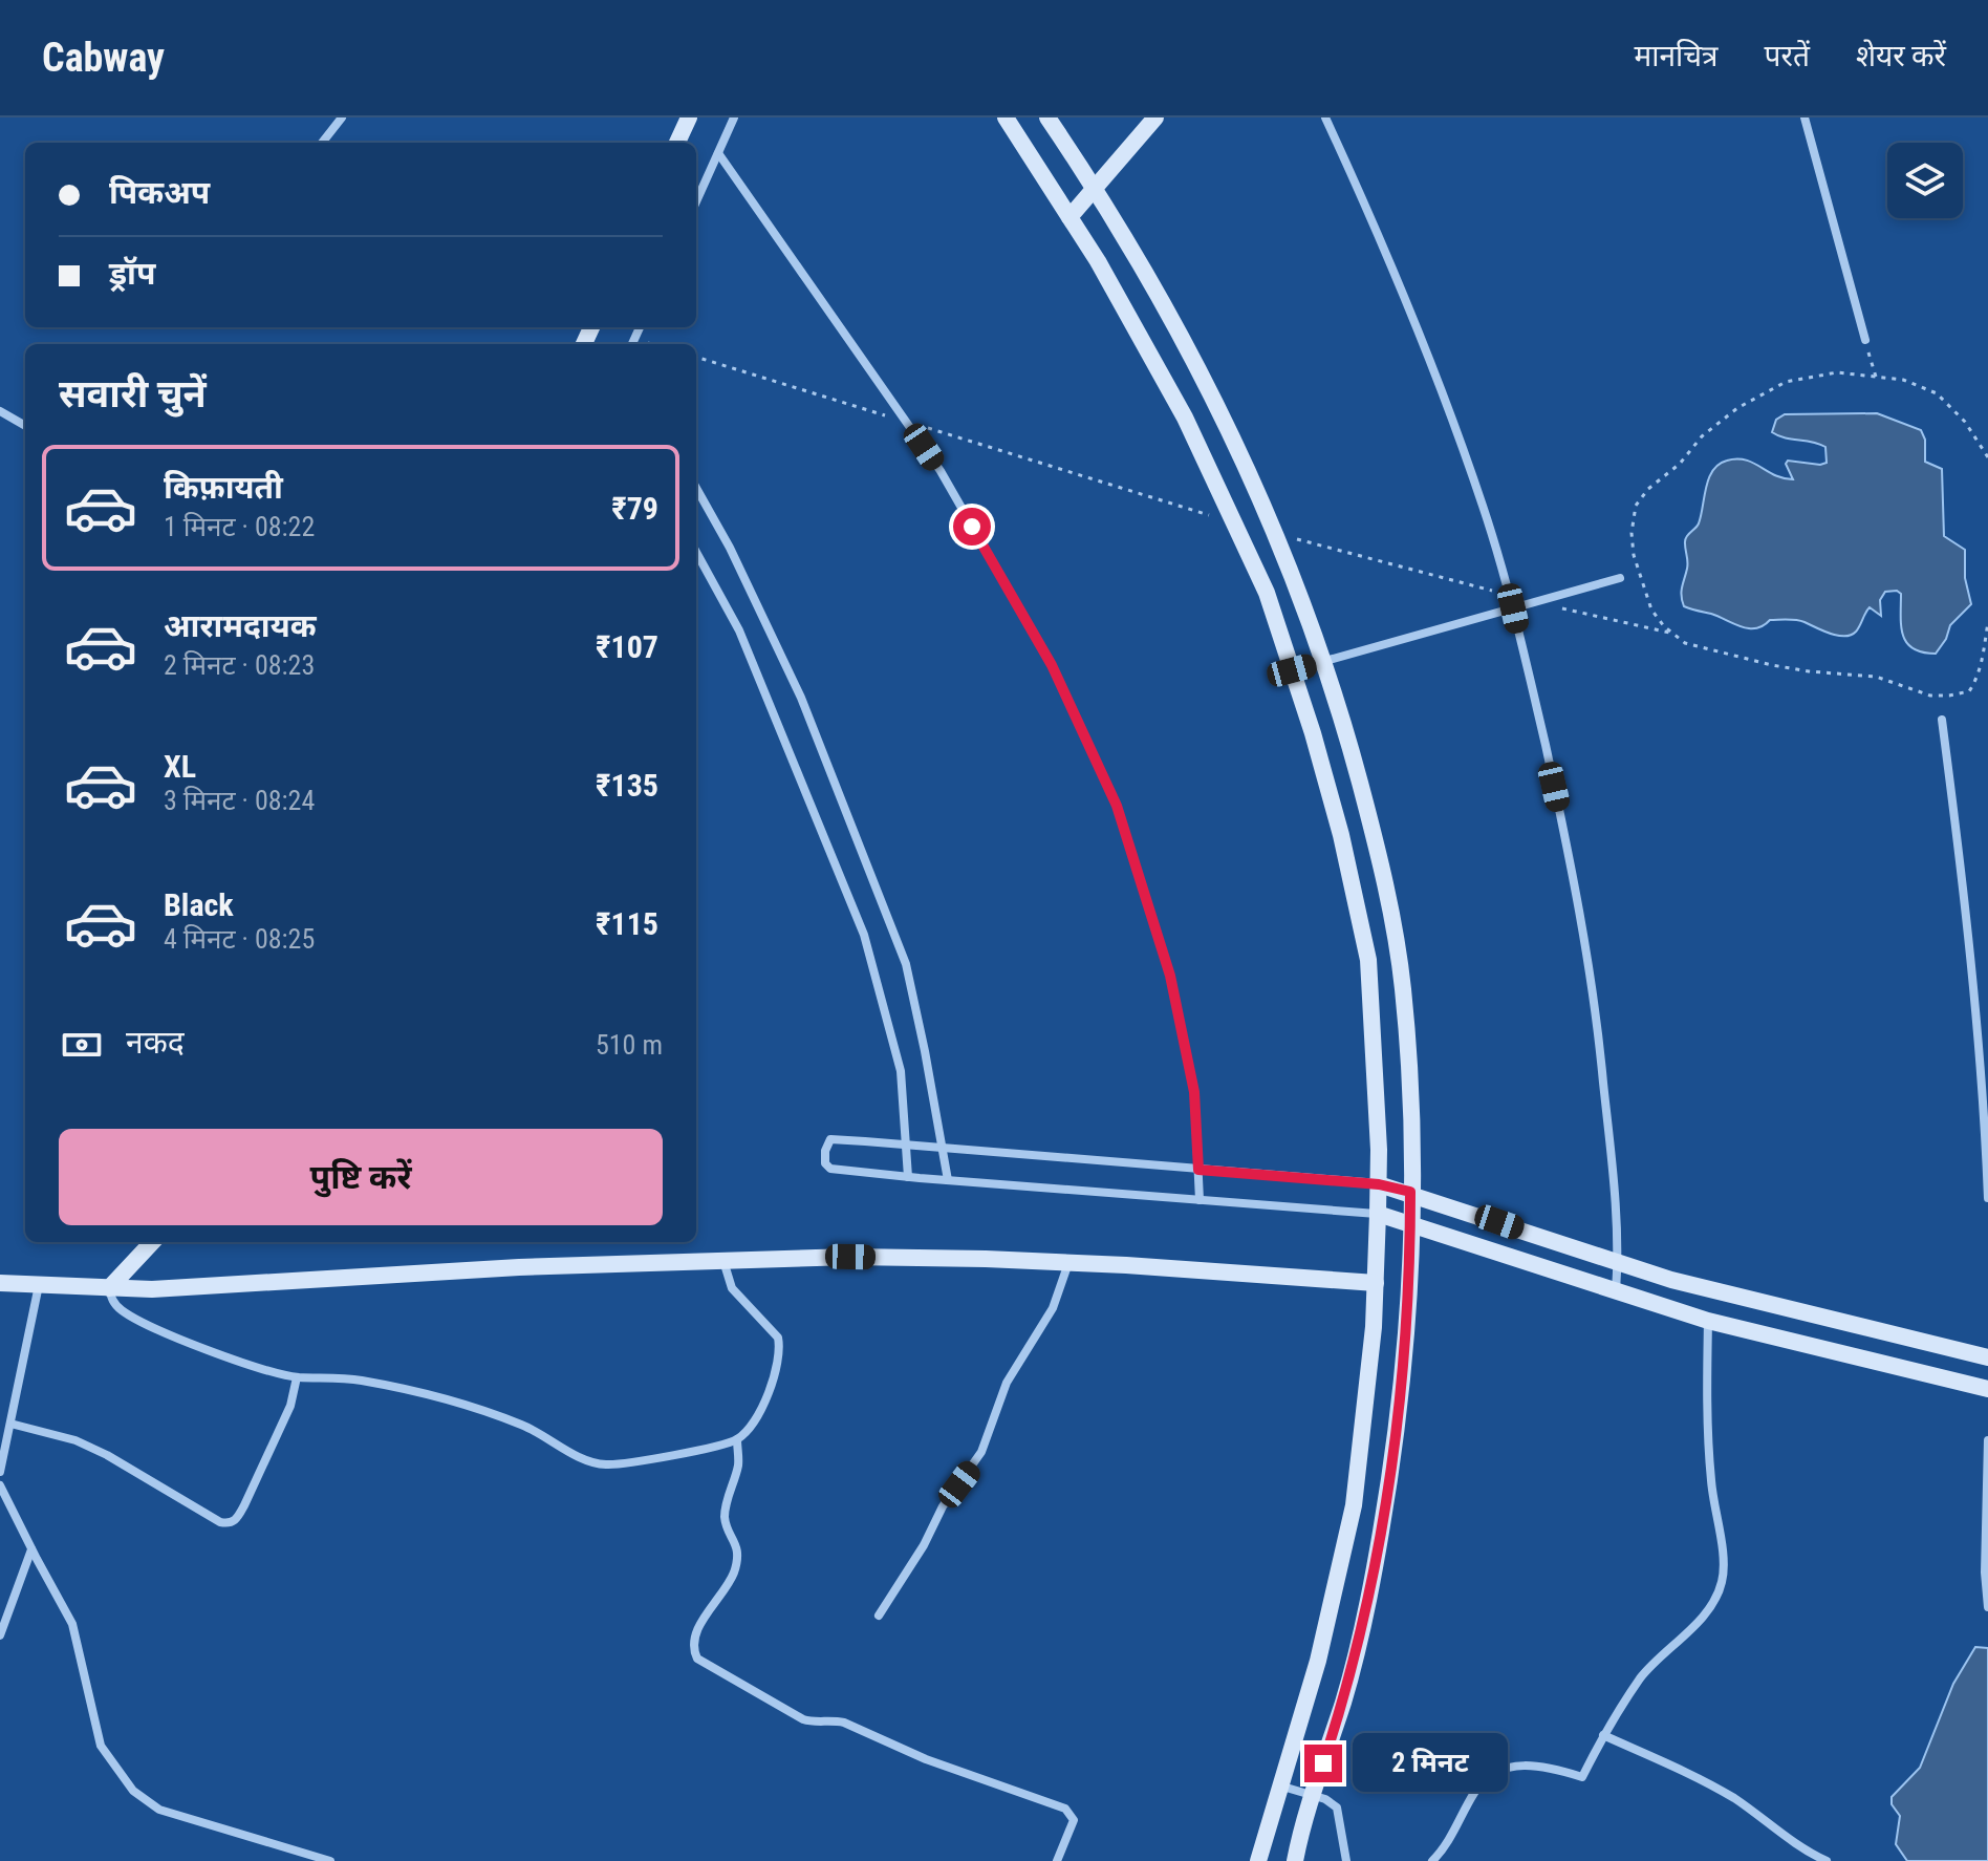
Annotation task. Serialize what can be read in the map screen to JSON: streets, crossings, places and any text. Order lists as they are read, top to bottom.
{
  "page": {
    "header": "Cabway",
    "nav": ["मानचित्र", "परतें", "शेयर करें"],
    "banner": ["पिकअप", "ड्रॉप"],
    "heading": "सवारी चुनें",
    "list": [
      {
        "name": "किफ़ायती",
        "note": "1 मिनट · 08:22",
        "value": "₹79"
      },
      {
        "name": "आरामदायक",
        "note": "2 मिनट · 08:23",
        "value": "₹107"
      },
      {
        "name": "XL",
        "note": "3 मिनट · 08:24",
        "value": "₹135"
      },
      {
        "name": "Black",
        "note": "4 मिनट · 08:25",
        "value": "₹115"
      }
    ],
    "pay": ["नकद", "510 m"],
    "buttons": "पुष्टि करें",
    "bubble": "2 मिनट"
  }
}
